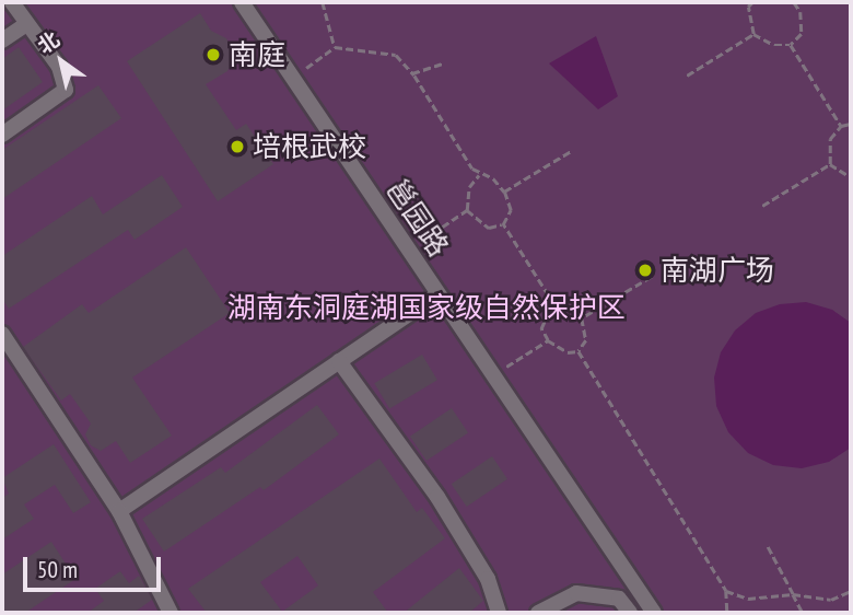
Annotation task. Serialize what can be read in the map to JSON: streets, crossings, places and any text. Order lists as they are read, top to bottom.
{
  "streets": {
    "street": ["邕园路"]
  },
  "parks": ["湖南东洞庭湖国家级自然保护区"],
  "places": ["南庭", "培根武校", "南湖广场"],
  "scale_bar": "50 m",
  "north": "top left"
}
